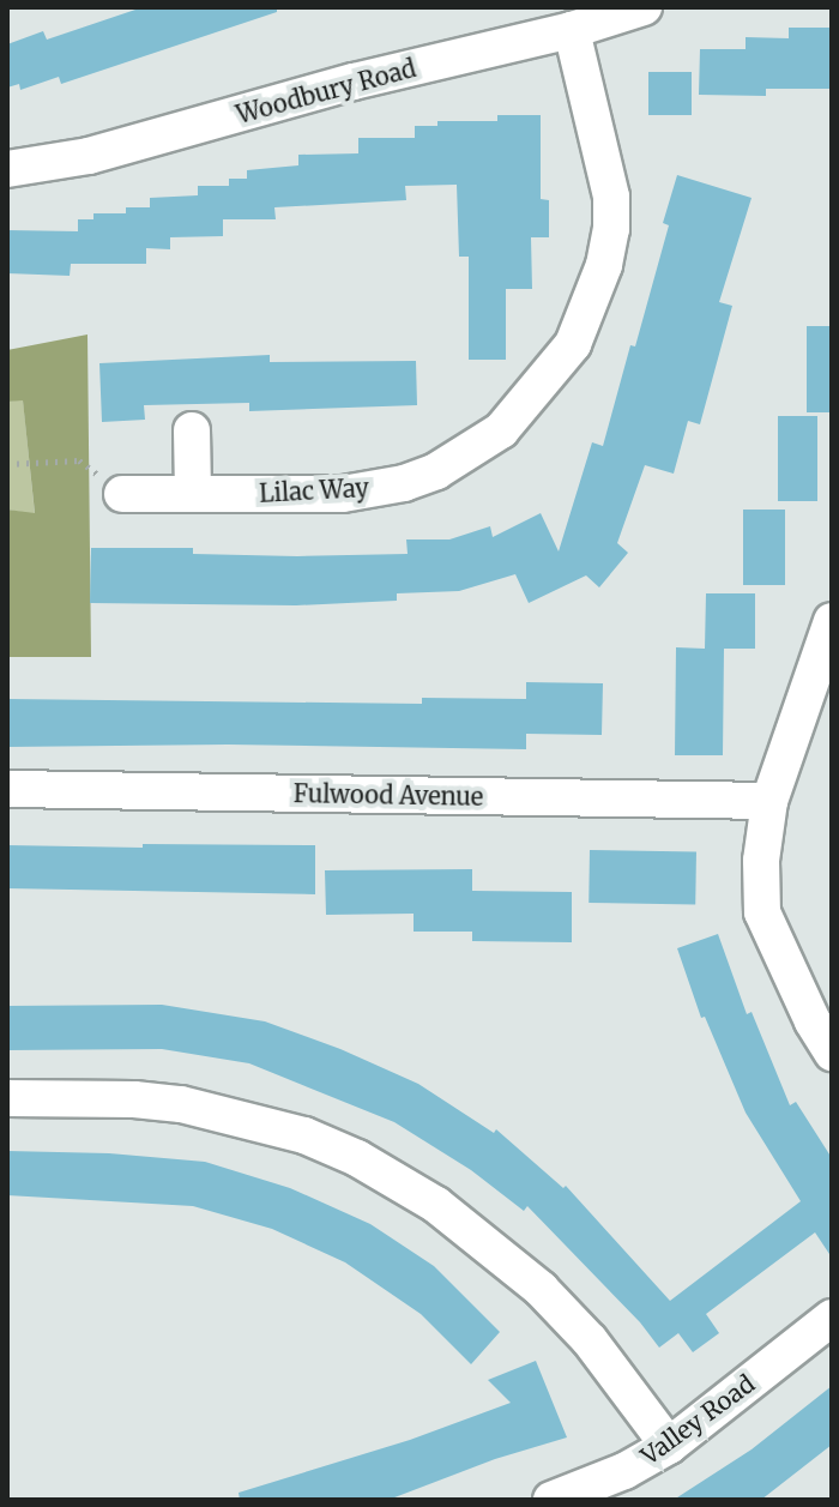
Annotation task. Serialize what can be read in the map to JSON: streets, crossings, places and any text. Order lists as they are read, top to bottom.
{
  "streets": {
    "street": [
      "Woodbury Road",
      "Lilac Way",
      "Fulwood Avenue",
      "Valley Road"
    ]
  },
  "crossings": [
    ["Woodbury Road", "Lilac Way"]
  ]
}
